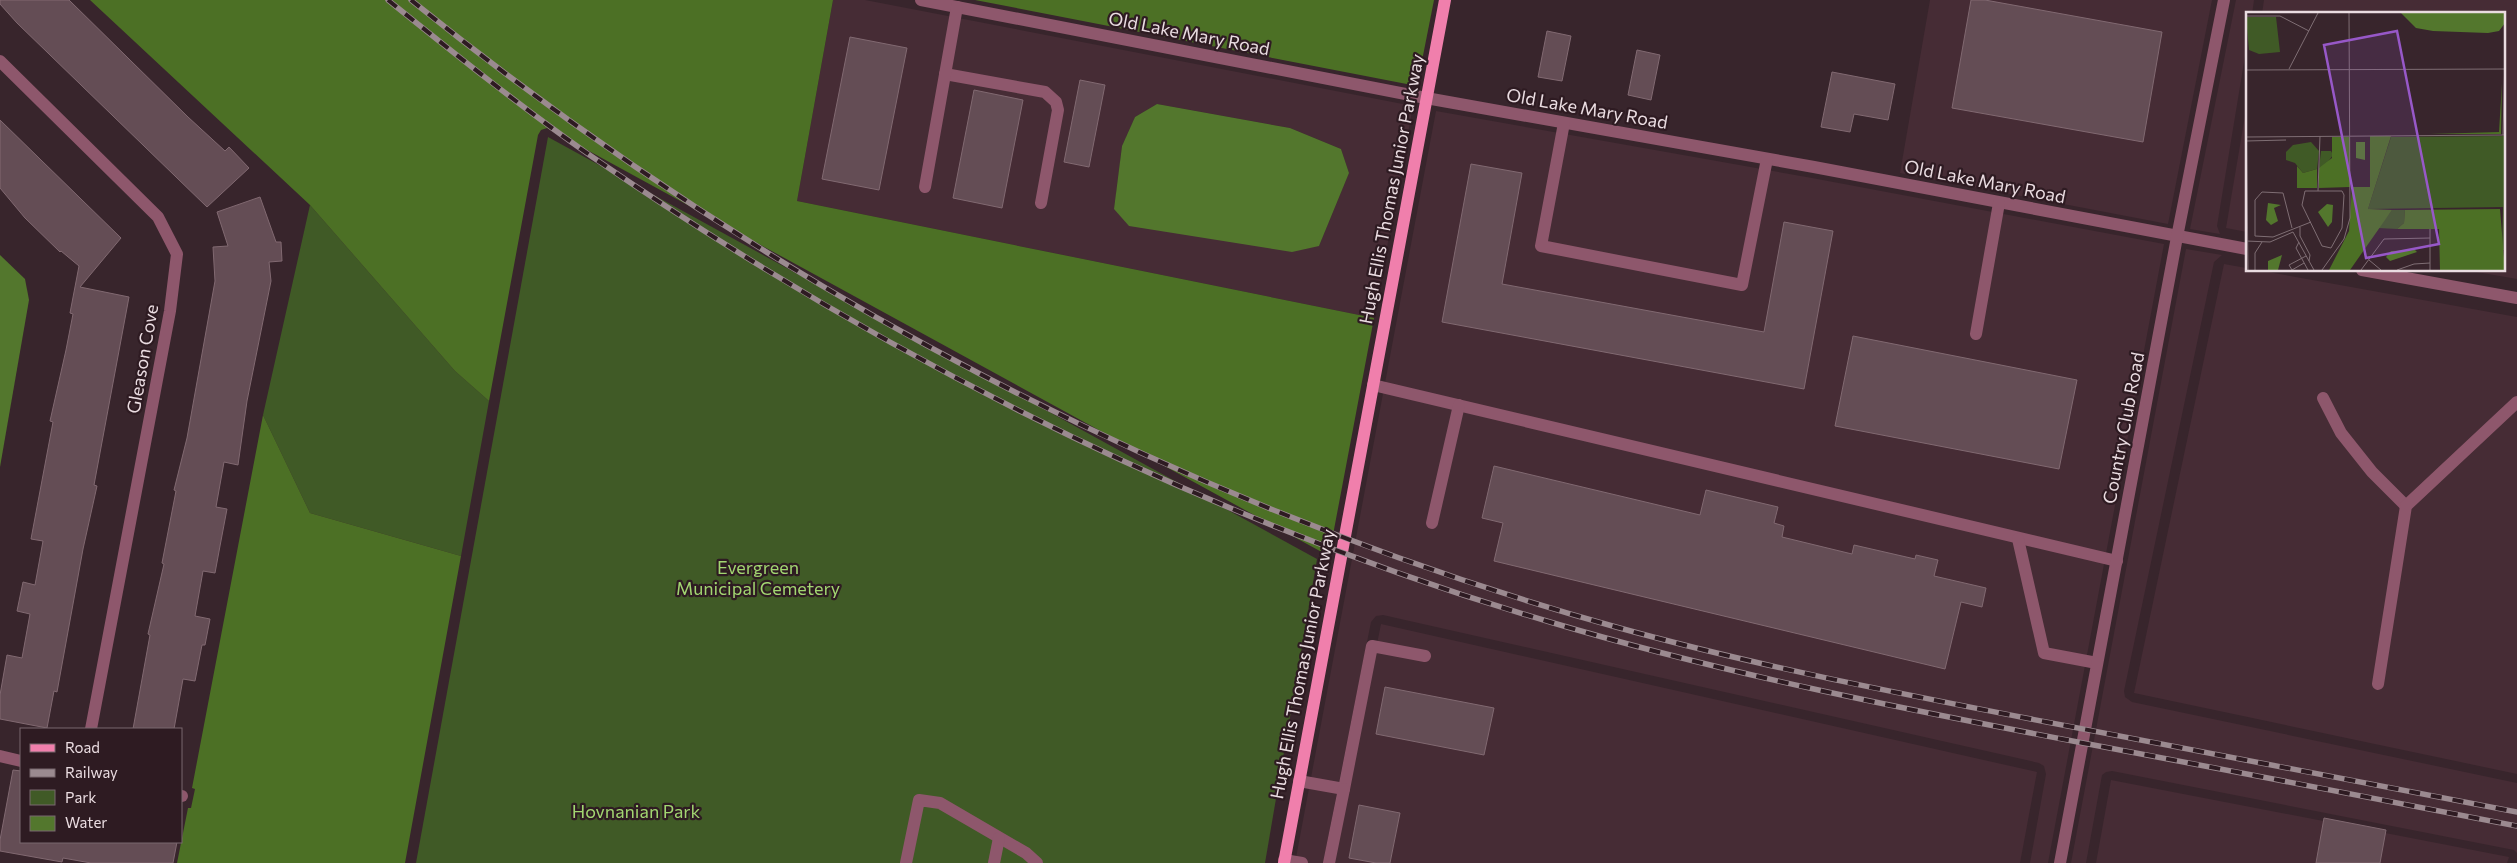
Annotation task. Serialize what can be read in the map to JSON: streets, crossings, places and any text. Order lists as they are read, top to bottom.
{
  "streets": {
    "main road": ["Hugh Ellis Thomas Junior Parkway"],
    "street": ["Old Lake Mary Road", "Gleason Cove", "Country Club Road"]
  },
  "crossings": [
    ["Old Lake Mary Road", "Hugh Ellis Thomas Junior Parkway"],
    ["Old Lake Mary Road", "Country Club Road"]
  ],
  "parks": ["Evergreen Municipal Cemetery", "Hovnanian Park"],
  "legend": [
    "Road",
    "Railway",
    "Park",
    "Water"
  ]
}
